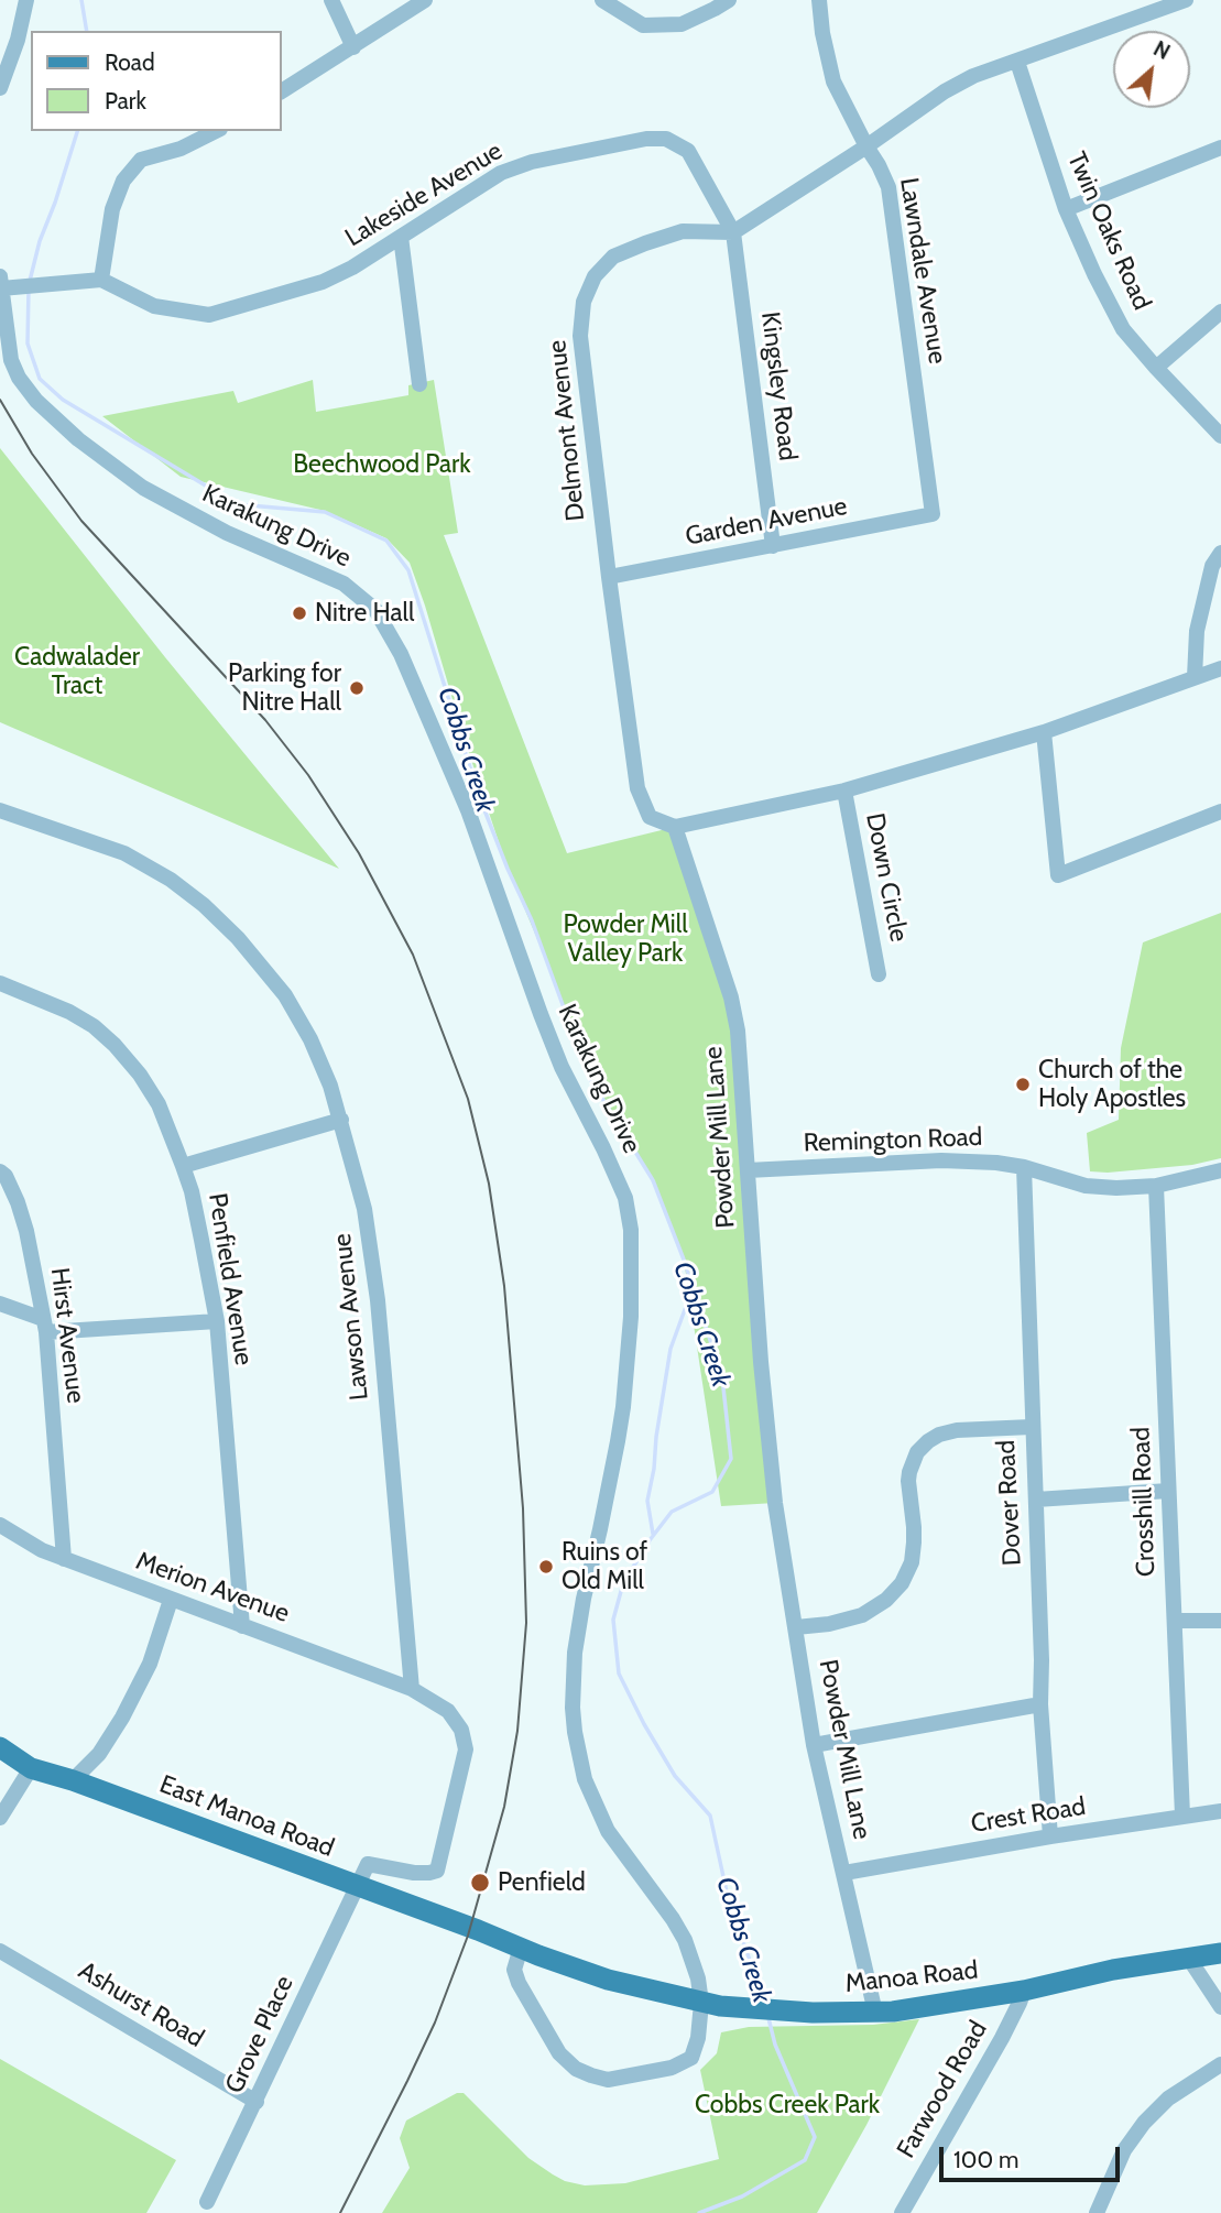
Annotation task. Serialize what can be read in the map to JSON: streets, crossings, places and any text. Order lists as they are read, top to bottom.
{
  "streets": {
    "main road": ["East Manoa Road", "Manoa Road"],
    "street": [
      "Lakeside Avenue",
      "Twin Oaks Road",
      "Lawndale Avenue",
      "Kingsley Road",
      "Delmont Avenue",
      "Garden Avenue",
      "Karakung Drive",
      "Down Circle",
      "Powder Mill Lane",
      "Remington Road",
      "Penfield Avenue",
      "Lawson Avenue",
      "Hirst Avenue",
      "Crosshill Road",
      "Dover Road",
      "Merion Avenue",
      "Crest Road",
      "Ashurst Road",
      "Grove Place",
      "Farwood Road"
    ]
  },
  "crossings": [
    ["Lakeside Avenue", "Kingsley Road"],
    ["Lakeside Avenue", "Delmont Avenue"],
    ["Lawndale Avenue", "Garden Avenue"],
    ["Kingsley Road", "Delmont Avenue"],
    ["Kingsley Road", "Garden Avenue"],
    ["Delmont Avenue", "Garden Avenue"],
    ["Delmont Avenue", "Powder Mill Lane"],
    ["Karakung Drive", "Manoa Road"],
    ["Powder Mill Lane", "Remington Road"],
    ["Powder Mill Lane", "Crest Road"],
    ["Powder Mill Lane", "Manoa Road"],
    ["Remington Road", "Crosshill Road"],
    ["Remington Road", "Dover Road"],
    ["Penfield Avenue", "Merion Avenue"],
    ["Lawson Avenue", "Merion Avenue"],
    ["Hirst Avenue", "Merion Avenue"],
    ["Crosshill Road", "Crest Road"],
    ["Dover Road", "Crest Road"],
    ["East Manoa Road", "Manoa Road"],
    ["East Manoa Road", "Grove Place"],
    ["Manoa Road", "Farwood Road"],
    ["Ashurst Road", "Grove Place"]
  ],
  "water": ["Cobbs Creek"],
  "parks": [
    "Beechwood Park",
    "Cadwalader Tract",
    "Powder Mill Valley Park",
    "Cobbs Creek Park"
  ],
  "places": [
    "Nitre Hall",
    "Parking for Nitre Hall",
    "Church of the Holy Apostles",
    "Ruins of Old Mill",
    "Penfield"
  ],
  "legend": ["Road", "Park"],
  "scale_bar": "100 m",
  "north": "top right"
}
